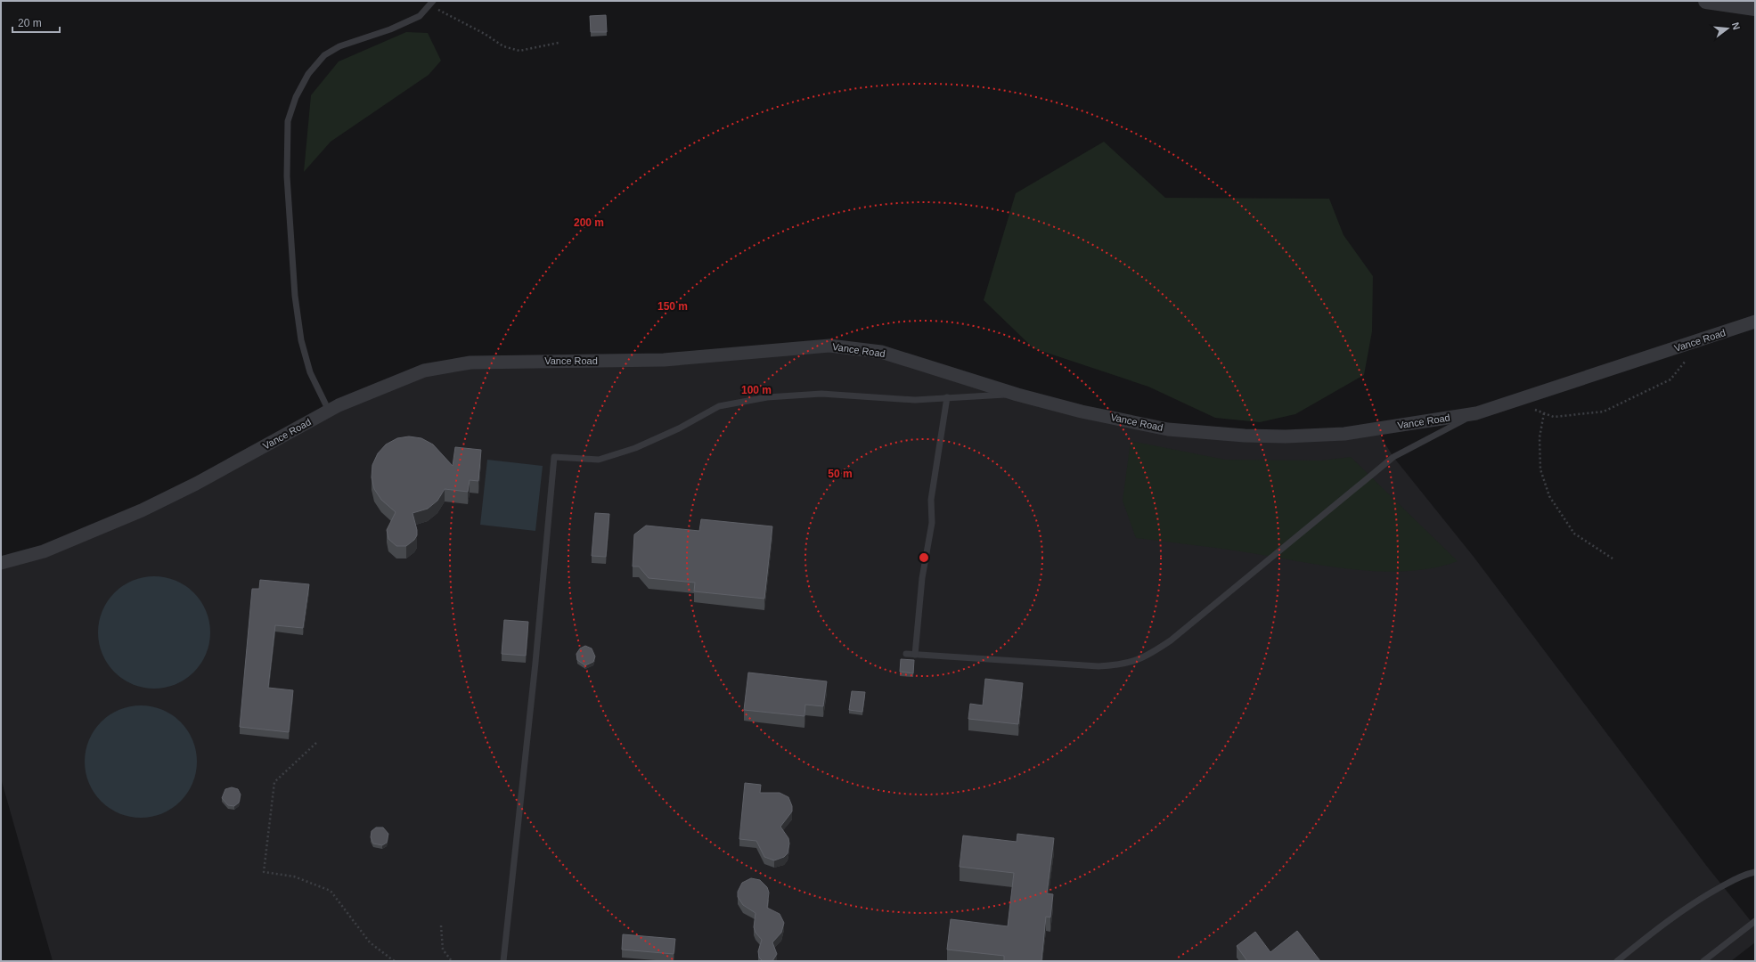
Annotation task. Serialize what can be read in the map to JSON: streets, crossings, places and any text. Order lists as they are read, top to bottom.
{
  "streets": {
    "street": ["Vance Road"]
  },
  "scale_bar": "20 m",
  "north": "right",
  "rings": [
    "200 m",
    "150 m",
    "100 m",
    "50 m"
  ]
}
